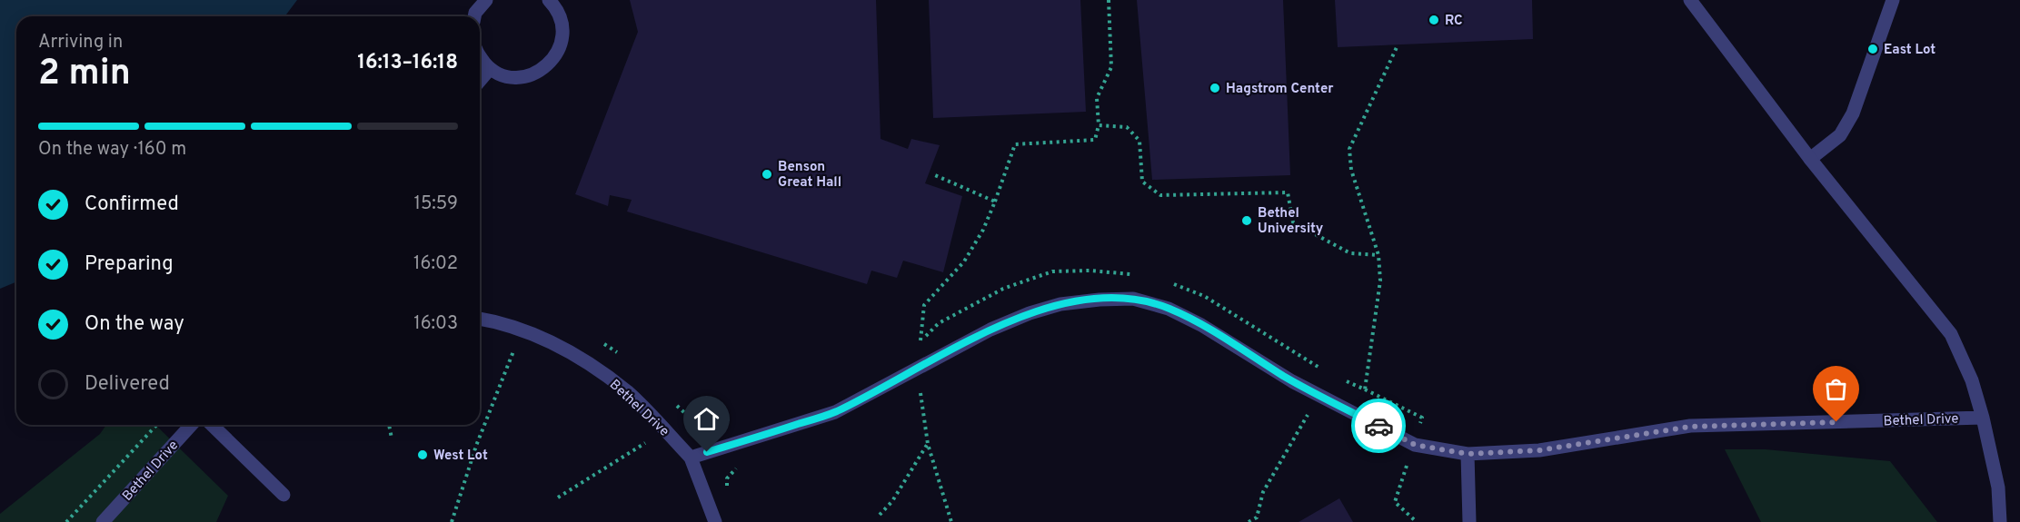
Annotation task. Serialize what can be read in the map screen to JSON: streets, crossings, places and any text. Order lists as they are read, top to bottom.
{
  "streets": {
    "street": ["Bethel Drive"]
  },
  "places": [
    "RC",
    "East Lot",
    "Hagstrom Center",
    "Benson Great Hall",
    "Bethel University",
    "West Lot"
  ],
  "page": {
    "heading": ["2 min", "Arriving in", "16:13–16:18"],
    "bar": "On the way · 160 m",
    "list": [
      ["Confirmed", "15:59"],
      ["Preparing", "16:02"],
      ["On the way", "16:03"],
      "Delivered"
    ]
  }
}
